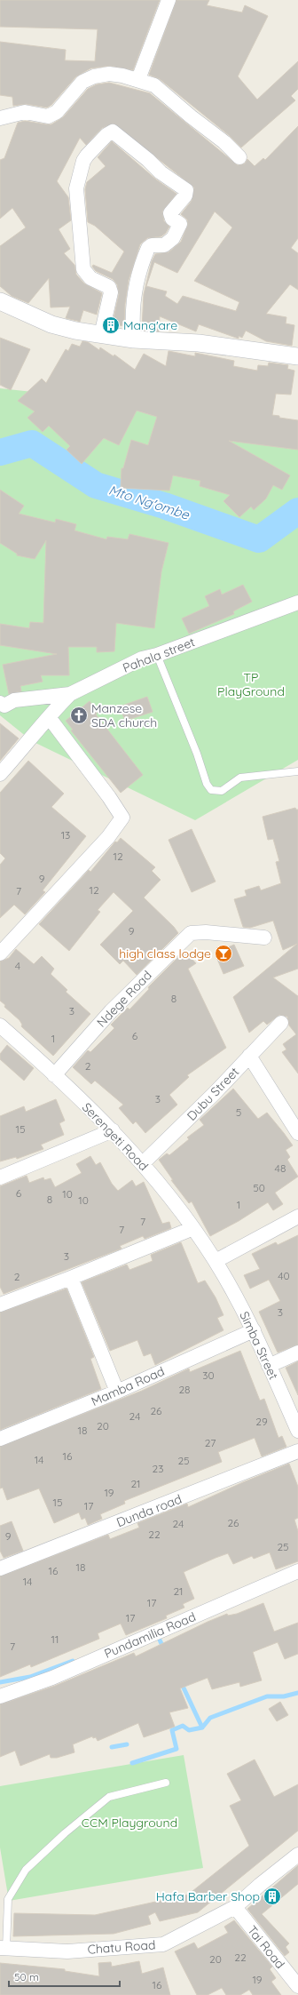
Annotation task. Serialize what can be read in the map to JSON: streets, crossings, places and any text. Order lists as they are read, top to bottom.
{
  "streets": {
    "street": [
      "Pahala street",
      "Ndege Road",
      "Dubu Street",
      "Serengeti Road",
      "Simba Street",
      "Mamba Road",
      "Dunda road",
      "Pundamilia Road",
      "Chatu Road",
      "Tai Road"
    ]
  },
  "crossings": [
    ["Ndege Road", "Serengeti Road"],
    ["Dubu Street", "Serengeti Road"],
    ["Serengeti Road", "Simba Street"],
    ["Simba Street", "Mamba Road"],
    ["Chatu Road", "Tai Road"]
  ],
  "water": ["Mto Ng'ombe"],
  "parks": ["TP PlayGround", "CCM Playground"],
  "places": {
    "building": ["Mang'are", "Hafa Barber Shop"],
    "church": ["Manzese SDA church"],
    "bar": ["high class lodge"]
  },
  "house_numbers": [
    "13",
    "12",
    "9",
    "12",
    "7",
    "9",
    "4",
    "8",
    "3",
    "6",
    "1",
    "2",
    "3",
    "5",
    "15",
    "48",
    "50",
    "6",
    "10",
    "8",
    "10",
    "1",
    "7",
    "7",
    "3",
    "40",
    "2",
    "3",
    "30",
    "28",
    "26",
    "24",
    "29",
    "20",
    "18",
    "27",
    "16",
    "14",
    "25",
    "23",
    "21",
    "19",
    "15",
    "17",
    "26",
    "24",
    "22",
    "9",
    "25",
    "18",
    "16",
    "14",
    "21",
    "17",
    "17",
    "11",
    "7",
    "22",
    "20",
    "19",
    "16"
  ],
  "scale_bar": "50 m"
}
